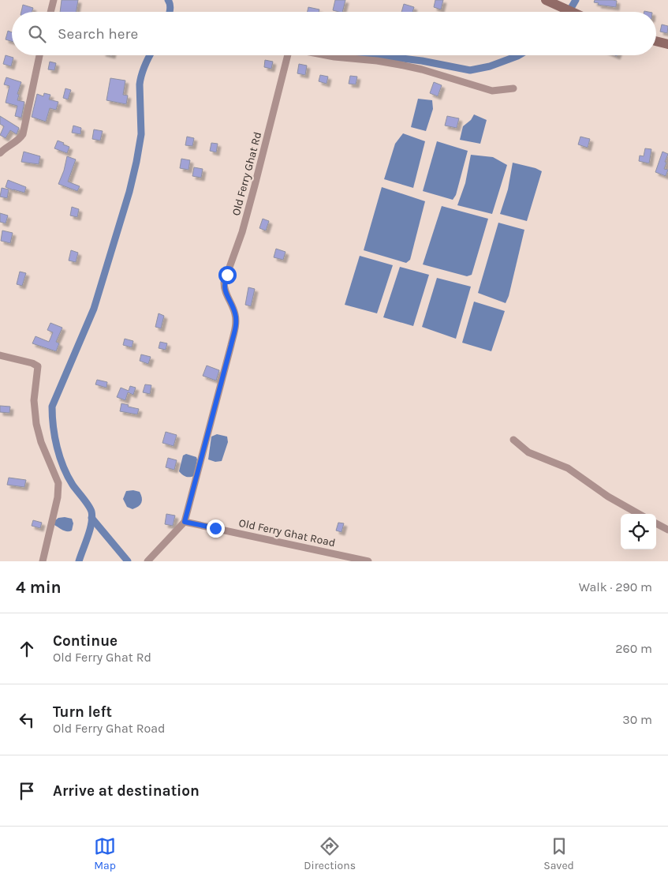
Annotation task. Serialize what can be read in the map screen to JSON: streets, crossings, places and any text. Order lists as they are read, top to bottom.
{
  "streets": {
    "street": ["Old Ferry Ghat Rd", "Old Ferry Ghat Road"]
  },
  "crossings": [
    ["Old Ferry Ghat Rd", "Old Ferry Ghat Road"]
  ],
  "page": {
    "search": "Search here",
    "heading": ["4 min", "Walk · 290 m"],
    "list": [
      ["Continue", "Old Ferry Ghat Rd", "260 m"],
      ["Turn left", "Old Ferry Ghat Road", "30 m"],
      "Arrive at destination"
    ],
    "nav": ["Map", "Directions", "Saved"]
  }
}
